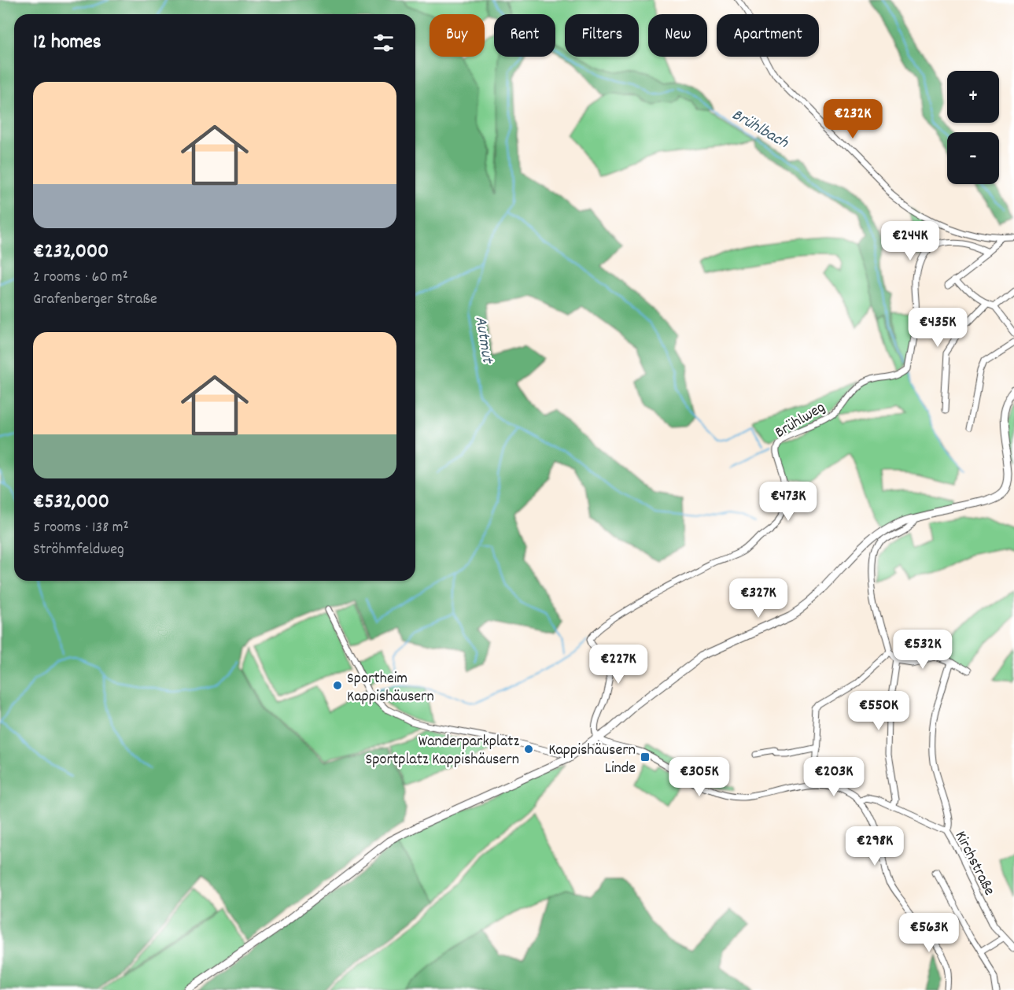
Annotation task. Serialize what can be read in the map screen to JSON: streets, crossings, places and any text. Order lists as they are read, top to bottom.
{
  "streets": {
    "street": ["Brühlweg", "Kirchstraße"]
  },
  "water": ["Brühlbach", "Autmut"],
  "places": {
    "other": ["Sportheim Kappishäusern", "Wanderparkplatz Sportplatz Kappishäusern"],
    "transit": ["Kappishäusern Linde"]
  },
  "page": {
    "chip": [
      "Buy",
      "Rent",
      "Filters",
      "New",
      "Apartment"
    ],
    "heading": "12 homes",
    "map_buttons": ["+", "−"],
    "list": [
      {
        "name": "€232,000",
        "note": "2 rooms · 60 m² · Grafenberger Straße"
      },
      {
        "name": "€532,000",
        "note": "5 rooms · 138 m² · Ströhmfeldweg"
      }
    ],
    "price": [
      "€232K",
      "€244K",
      "€435K",
      "€473K",
      "€327K",
      "€532K",
      "€227K",
      "€550K",
      "€305K",
      "€203K",
      "€298K",
      "€563K"
    ]
  }
}
